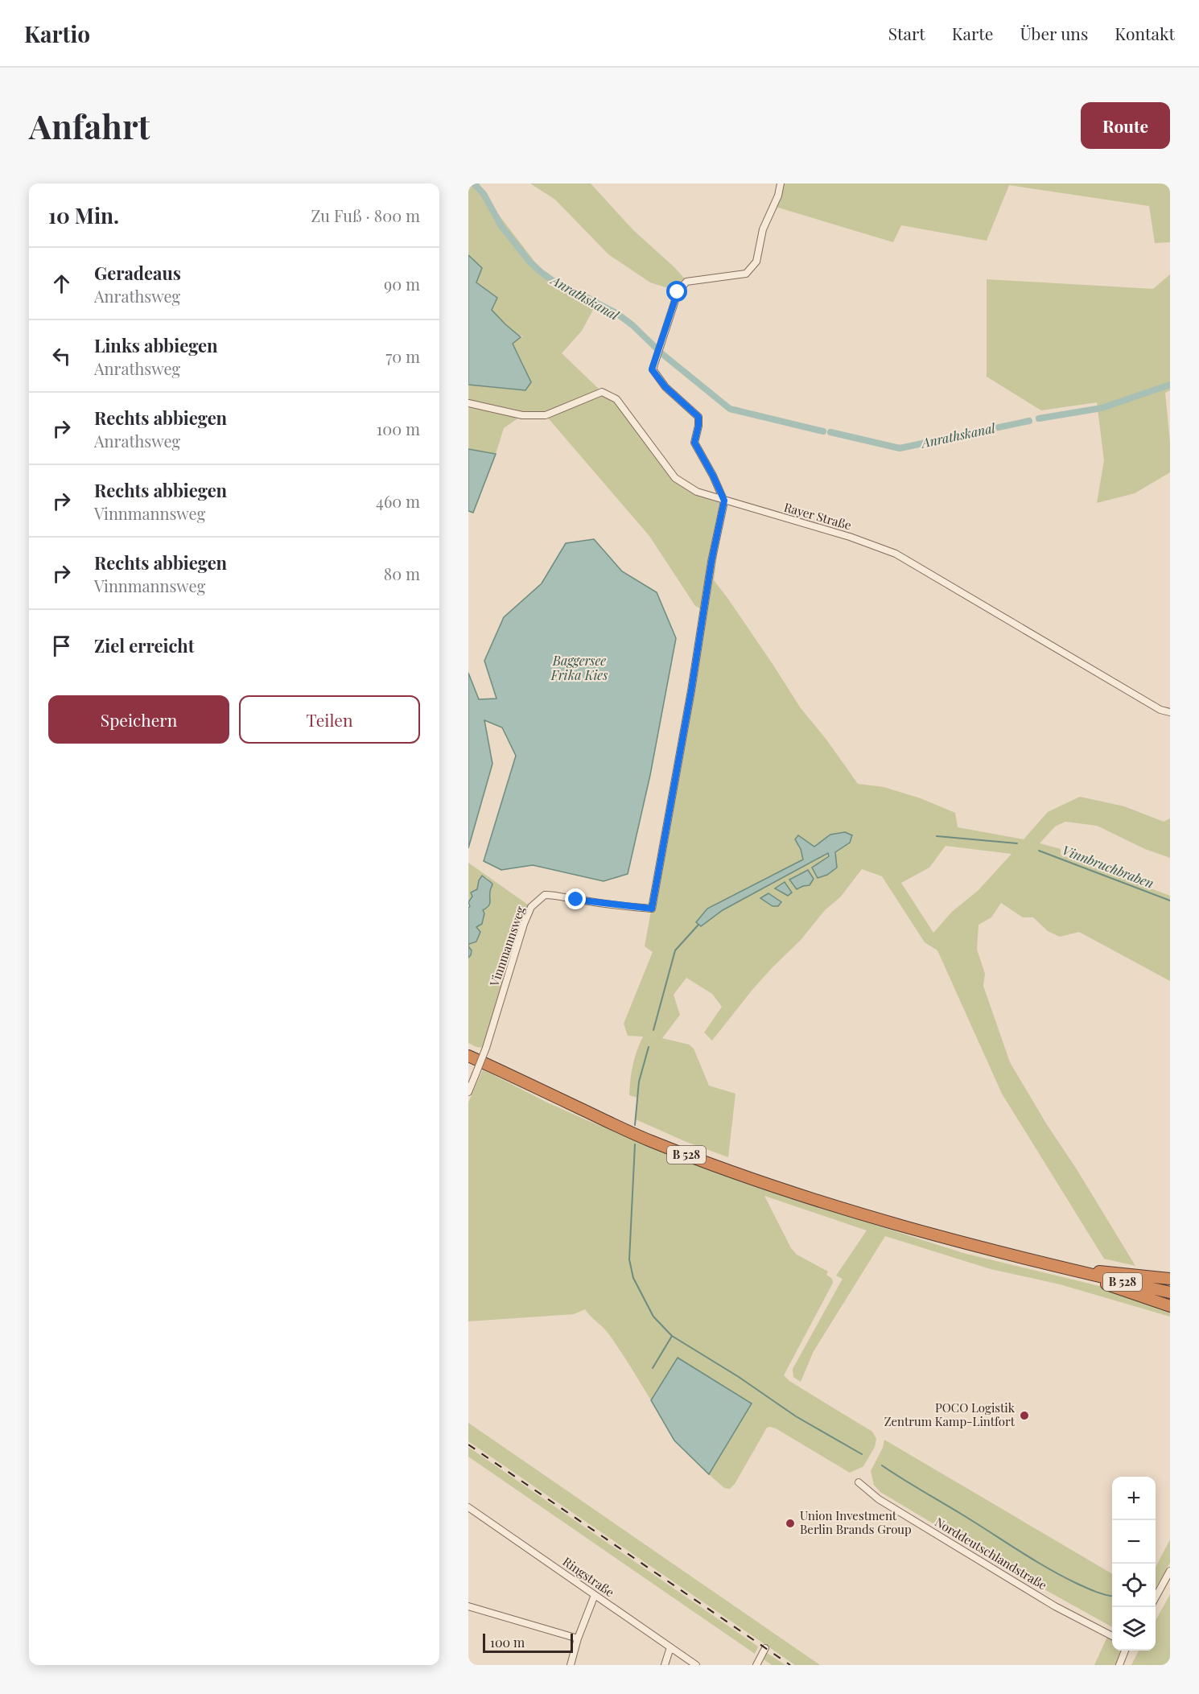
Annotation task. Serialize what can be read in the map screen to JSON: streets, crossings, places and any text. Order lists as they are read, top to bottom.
{
  "streets": {
    "highway": ["B 528"],
    "street": [
      "Rayer Straße",
      "Vinnmannsweg",
      "Norddeutschlandstraße",
      "Ringstraße"
    ]
  },
  "crossings": [
    ["Rayer Straße", "Vinnmannsweg"]
  ],
  "water": ["Anrathskanal", "Baggersee Frika Kies", "Vinnbruchbraben"],
  "places": ["POCO Logistik Zentrum Kamp-Lintfort", "Union Investment Berlin Brands Group"],
  "scale_bar": "100 m",
  "page": {
    "header": "Kartio",
    "nav": [
      "Start",
      "Karte",
      "Über uns",
      "Kontakt"
    ],
    "buttons": [
      "Route",
      ["Speichern", "Teilen"]
    ],
    "title": "Anfahrt",
    "heading": ["10 Min.", "Zu Fuß · 800 m"],
    "list": [
      ["Geradeaus", "Anrathsweg", "90 m"],
      ["Links abbiegen", "Anrathsweg", "70 m"],
      ["Rechts abbiegen", "Anrathsweg", "100 m"],
      ["Rechts abbiegen", "Vinnmannsweg", "460 m"],
      ["Rechts abbiegen", "Vinnmannsweg", "80 m"],
      "Ziel erreicht"
    ],
    "map_buttons": ["+", "−"],
    "scale": "100 m"
  }
}
